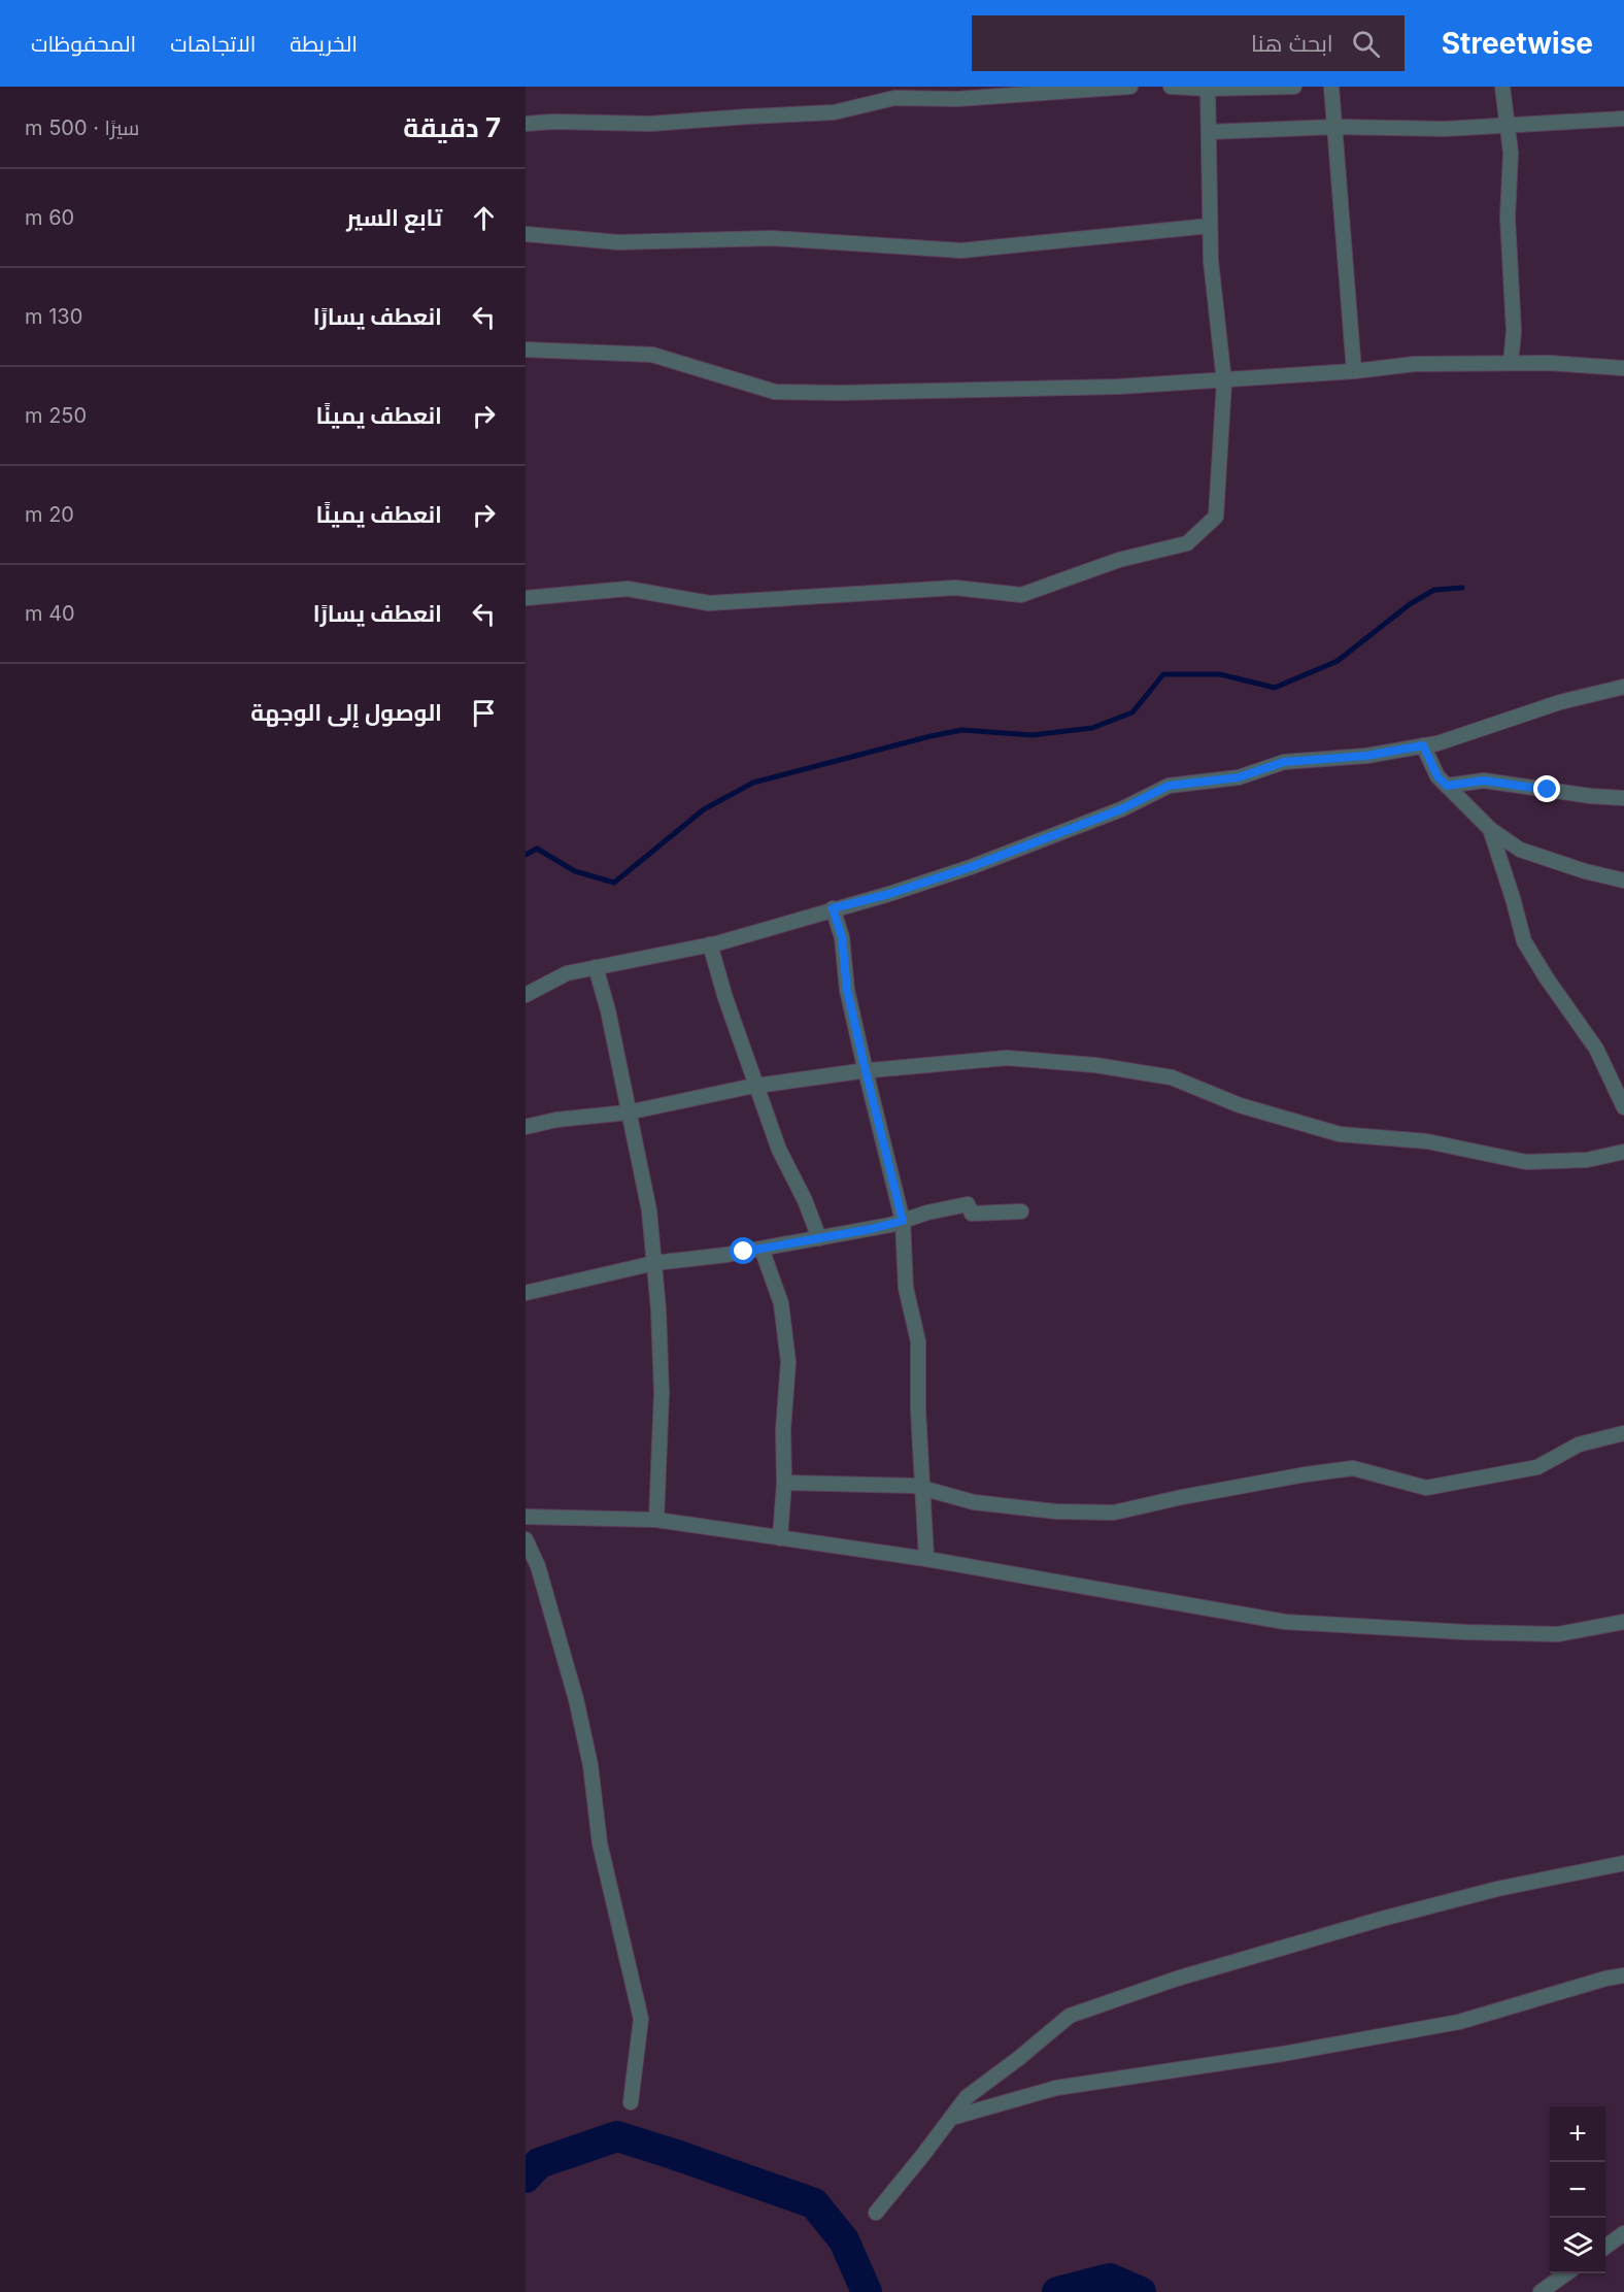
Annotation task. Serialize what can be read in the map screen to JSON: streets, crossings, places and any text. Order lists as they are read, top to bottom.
{
  "page": {
    "header": "Streetwise",
    "search": "ابحث هنا",
    "nav": ["الخريطة", "الاتجاهات", "المحفوظات"],
    "heading": ["7 دقيقة", "سيرًا · 500 m"],
    "list": [
      ["تابع السير", "60 m"],
      ["انعطف يسارًا", "130 m"],
      ["انعطف يمينًا", "250 m"],
      ["انعطف يمينًا", "20 m"],
      ["انعطف يسارًا", "40 m"],
      "الوصول إلى الوجهة"
    ],
    "map_buttons": ["+", "−"]
  }
}
